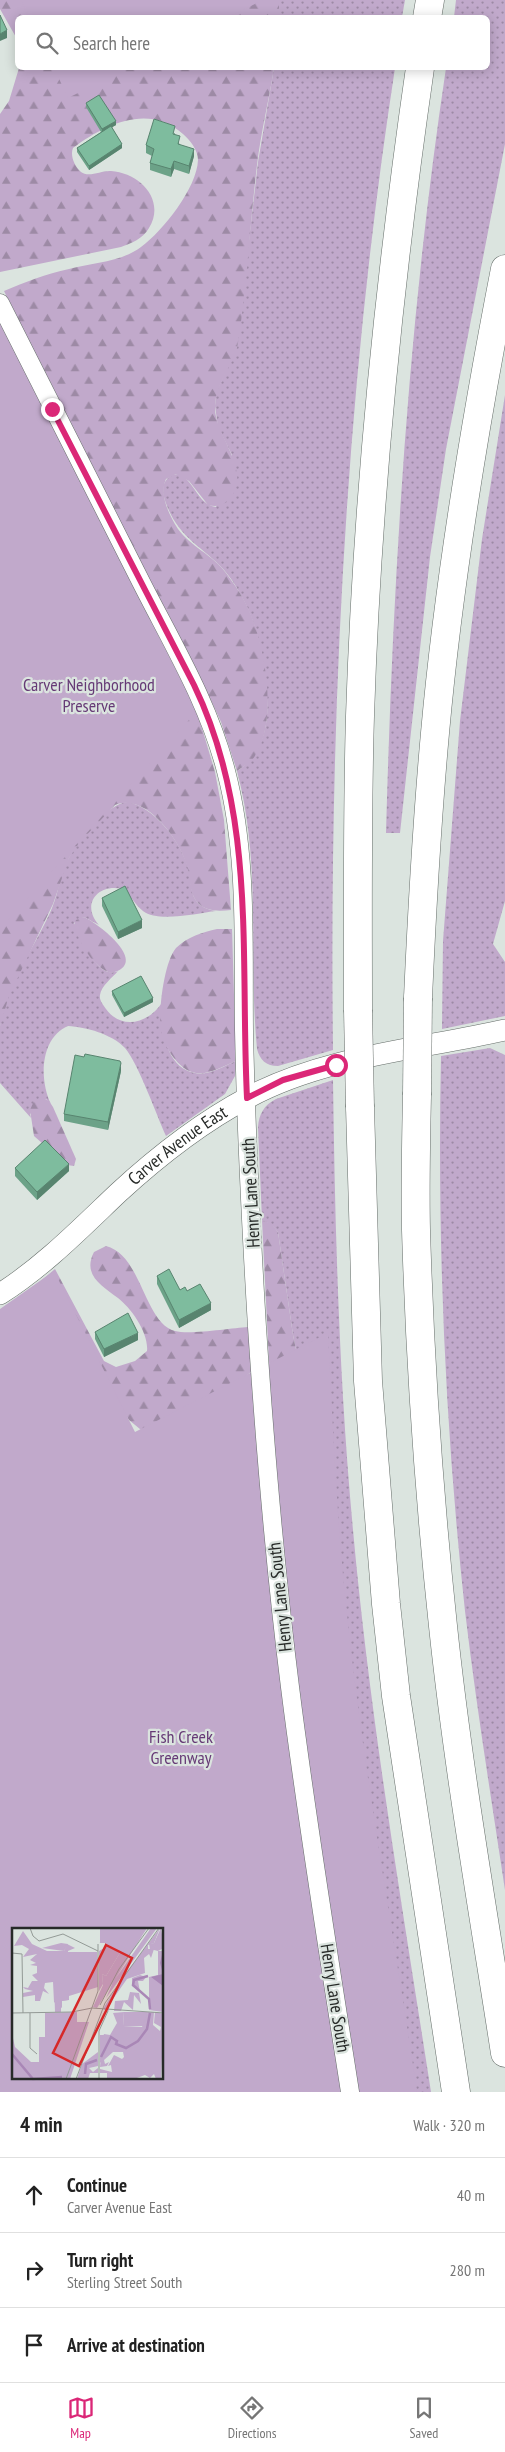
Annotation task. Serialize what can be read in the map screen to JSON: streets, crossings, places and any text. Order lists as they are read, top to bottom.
{
  "streets": {
    "street": ["Carver Avenue East", "Henry Lane South"]
  },
  "crossings": [
    ["Carver Avenue East", "Henry Lane South"]
  ],
  "parks": ["Carver Neighborhood Preserve", "Fish Creek Greenway"],
  "page": {
    "search": "Search here",
    "heading": ["4 min", "Walk · 320 m"],
    "list": [
      ["Continue", "Carver Avenue East", "40 m"],
      ["Turn right", "Sterling Street South", "280 m"],
      "Arrive at destination"
    ],
    "nav": ["Map", "Directions", "Saved"]
  }
}
